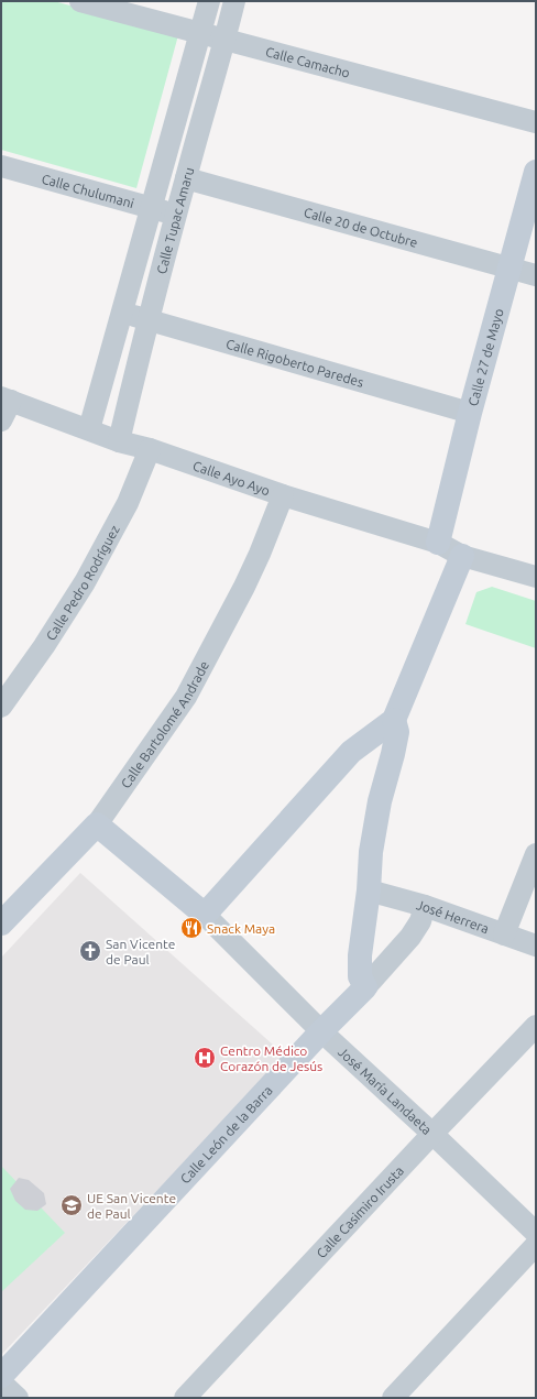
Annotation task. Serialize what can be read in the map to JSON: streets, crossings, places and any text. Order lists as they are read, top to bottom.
{
  "streets": {
    "street": [
      "Calle Camacho",
      "Calle Chulumani",
      "Calle Tupac Amaru",
      "Calle 20 de Octubre",
      "Calle 27 de Mayo",
      "Calle Rigoberto Paredes",
      "Calle Ayo Ayo",
      "Calle Pedro Rodríguez",
      "Calle Bartolomé Andrade",
      "José Herrera",
      "José María Landaeta",
      "Calle León de la Barra",
      "Calle Casimiro Irusta"
    ]
  },
  "crossings": [
    ["Calle Camacho", "Calle Tupac Amaru"],
    ["Calle Chulumani", "Calle Tupac Amaru"],
    ["Calle Tupac Amaru", "Calle 20 de Octubre"],
    ["Calle Tupac Amaru", "Calle Rigoberto Paredes"],
    ["Calle Tupac Amaru", "Calle Ayo Ayo"],
    ["Calle 20 de Octubre", "Calle 27 de Mayo"],
    ["Calle 27 de Mayo", "Calle Rigoberto Paredes"],
    ["Calle 27 de Mayo", "Calle Ayo Ayo"],
    ["Calle Ayo Ayo", "Calle Pedro Rodríguez"],
    ["Calle Ayo Ayo", "Calle Bartolomé Andrade"],
    ["Calle Bartolomé Andrade", "José María Landaeta"],
    ["José Herrera", "Calle León de la Barra"],
    ["José María Landaeta", "Calle León de la Barra"],
    ["José María Landaeta", "Calle Casimiro Irusta"]
  ],
  "places": {
    "restaurant": ["Snack Maya"],
    "church": ["San Vicente de Paul"],
    "hospital": ["Centro Médico Corazón de Jesús"],
    "school or university": ["UE San Vicente de Paul"]
  }
}
